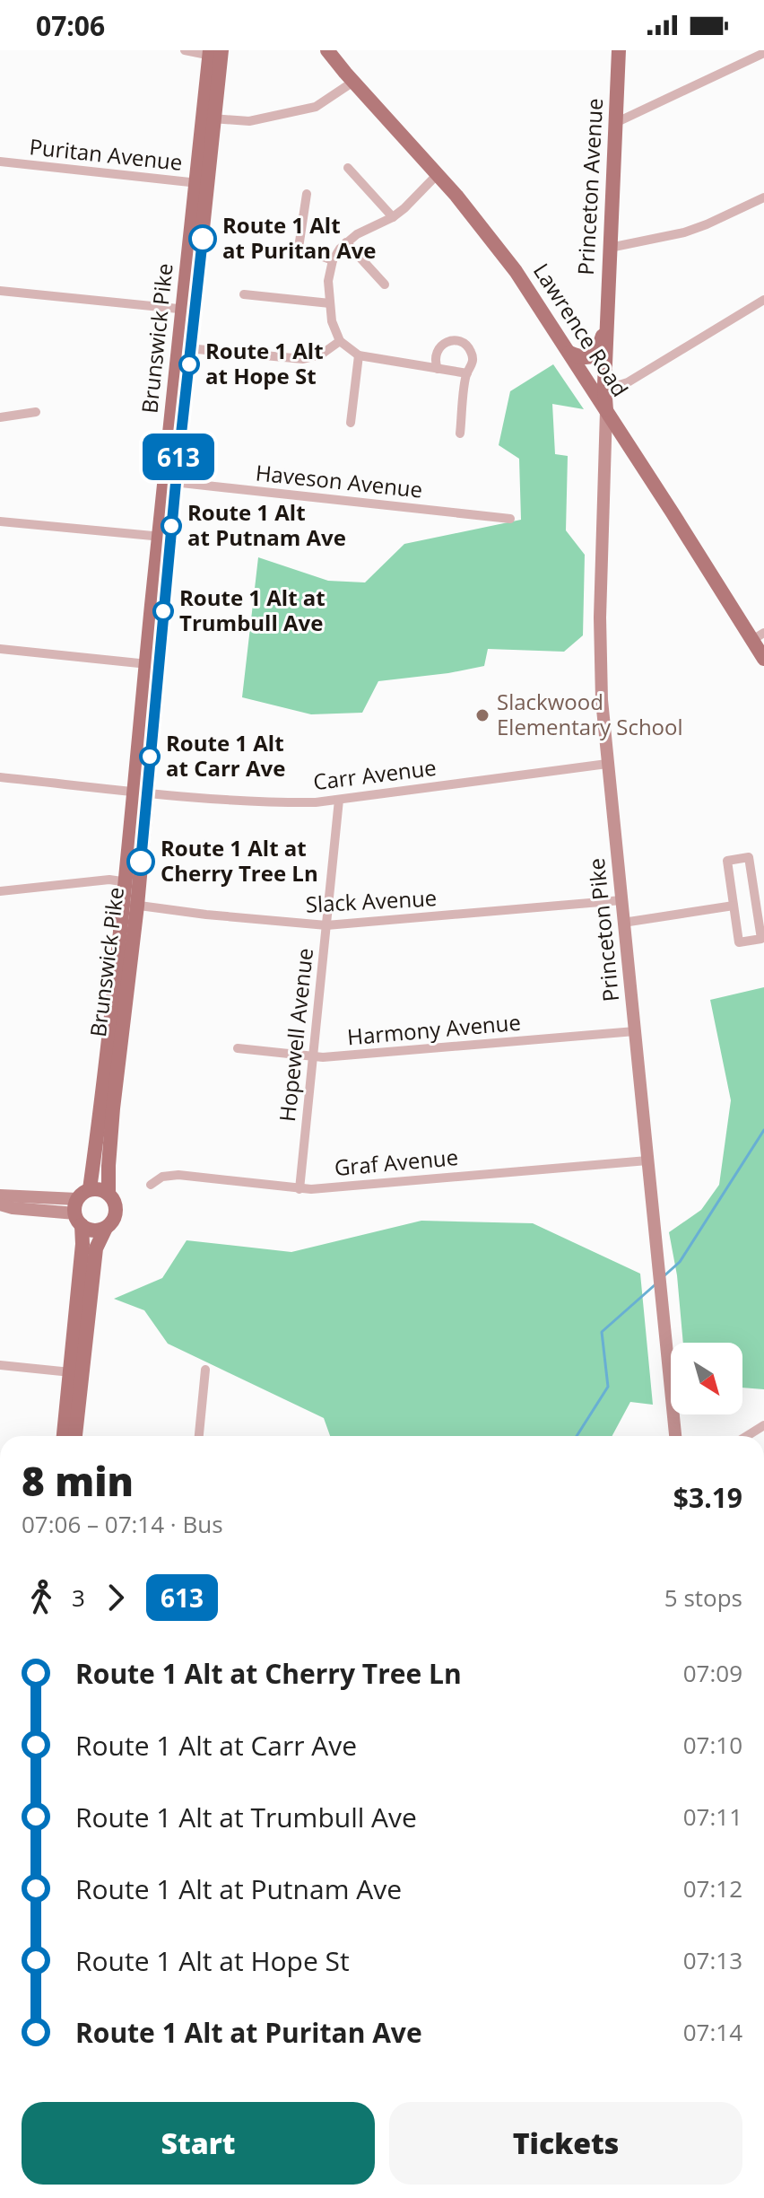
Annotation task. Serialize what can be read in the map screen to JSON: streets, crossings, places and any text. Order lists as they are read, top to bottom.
{
  "streets": {
    "main road": [
      "Princeton Avenue",
      "Lawrence Road",
      "Brunswick Pike",
      "Princeton Pike"
    ],
    "street": [
      "Puritan Avenue",
      "Haveson Avenue",
      "Carr Avenue",
      "Slack Avenue",
      "Harmony Avenue",
      "Hopewell Avenue",
      "Graf Avenue"
    ]
  },
  "crossings": [
    ["Puritan Avenue", "Brunswick Pike"],
    ["Princeton Avenue", "Lawrence Road"],
    ["Princeton Avenue", "Princeton Pike"],
    ["Lawrence Road", "Princeton Pike"],
    ["Brunswick Pike", "Haveson Avenue"],
    ["Brunswick Pike", "Carr Avenue"],
    ["Brunswick Pike", "Slack Avenue"],
    ["Carr Avenue", "Princeton Pike"],
    ["Carr Avenue", "Hopewell Avenue"],
    ["Slack Avenue", "Princeton Pike"],
    ["Slack Avenue", "Hopewell Avenue"],
    ["Princeton Pike", "Harmony Avenue"],
    ["Princeton Pike", "Graf Avenue"],
    ["Harmony Avenue", "Hopewell Avenue"],
    ["Hopewell Avenue", "Graf Avenue"]
  ],
  "places": [
    "Route 1 Alt at Puritan Ave",
    "Route 1 Alt at Hope St",
    "Route 1 Alt at Putnam Ave",
    "Route 1 Alt at Trumbull Ave",
    "Slackwood Elementary School",
    "Route 1 Alt at Carr Ave",
    "Route 1 Alt at Cherry Tree Ln"
  ],
  "lines": ["bus line 613"],
  "north": "bottom right",
  "page": {
    "status": "07:06",
    "on_map": "613",
    "heading": ["8 min", "07:06 – 07:14 · Bus", "$3.19"],
    "legs": ["3", "613", "5 stops"],
    "list": [
      {
        "name": "Route 1 Alt at Cherry Tree Ln",
        "value": "07:09"
      },
      {
        "name": "Route 1 Alt at Carr Ave",
        "value": "07:10"
      },
      {
        "name": "Route 1 Alt at Trumbull Ave",
        "value": "07:11"
      },
      {
        "name": "Route 1 Alt at Putnam Ave",
        "value": "07:12"
      },
      {
        "name": "Route 1 Alt at Hope St",
        "value": "07:13"
      },
      {
        "name": "Route 1 Alt at Puritan Ave",
        "value": "07:14"
      }
    ],
    "buttons": ["Start", "Tickets"]
  }
}
